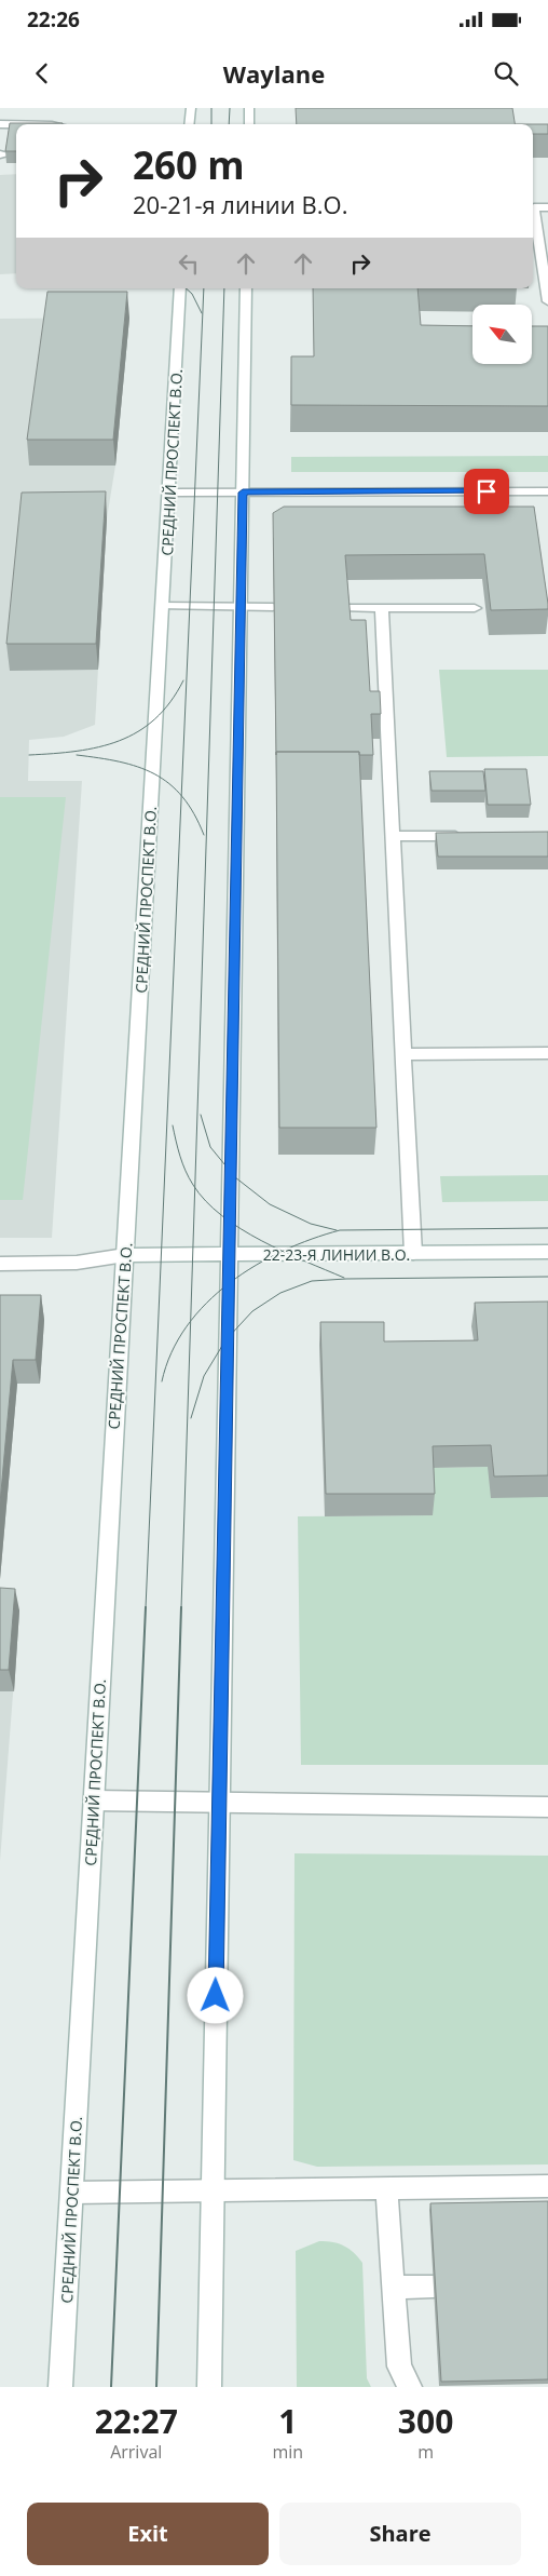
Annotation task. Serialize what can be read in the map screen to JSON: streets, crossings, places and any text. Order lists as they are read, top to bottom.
{
  "streets": {
    "main road": ["СРЕДНИЙ ПРОСПЕКТ В.О.", "22-23-Я ЛИНИИ В.О."]
  },
  "crossings": [
    ["СРЕДНИЙ ПРОСПЕКТ В.О.", "22-23-Я ЛИНИИ В.О."]
  ],
  "north": "top left",
  "page": {
    "status": "22:26",
    "header": "Waylane",
    "turn": ["260 m", "20-21-я линии В.О."],
    "eta": [
      "22:27",
      "Arrival",
      "1",
      "min",
      "300",
      "m"
    ],
    "buttons": ["Exit", "Share"]
  }
}
